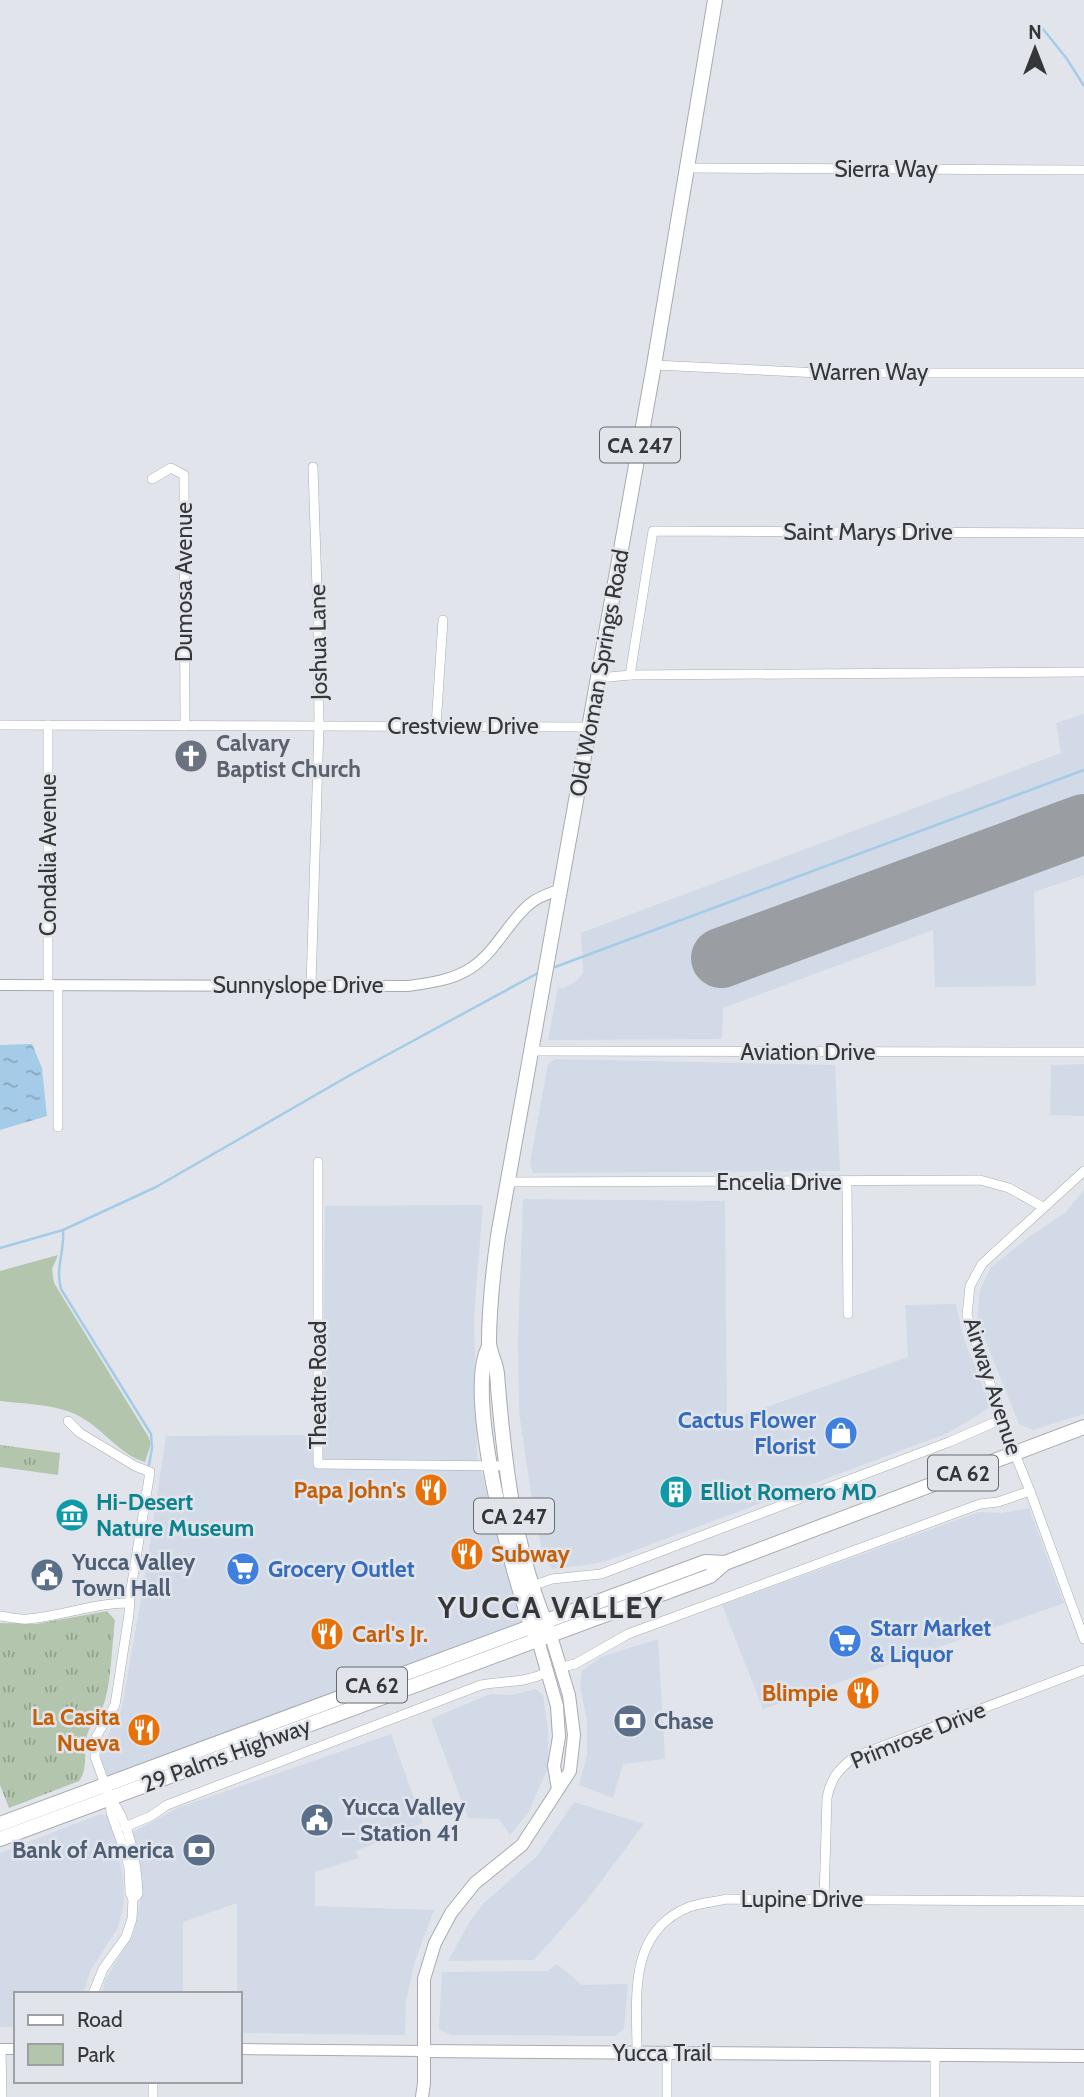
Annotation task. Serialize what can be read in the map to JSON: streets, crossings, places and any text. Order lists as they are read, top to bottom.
{
  "streets": {
    "main road": [
      "CA 247",
      "Old Woman Springs Road",
      "CA 62",
      "29 Palms Highway",
      "Yucca Trail"
    ],
    "street": [
      "Sierra Way",
      "Warren Way",
      "Saint Marys Drive",
      "Dumosa Avenue",
      "Joshua Lane",
      "Crestview Drive",
      "Condalia Avenue",
      "Sunnyslope Drive",
      "Aviation Drive",
      "Encelia Drive",
      "Theatre Road",
      "Airway Avenue",
      "Primrose Drive",
      "Lupine Drive"
    ]
  },
  "crossings": [
    ["Sierra Way", "Old Woman Springs Road"],
    ["Warren Way", "Old Woman Springs Road"],
    ["Dumosa Avenue", "Crestview Drive"],
    ["Joshua Lane", "Crestview Drive"],
    ["Joshua Lane", "Sunnyslope Drive"],
    ["Old Woman Springs Road", "Crestview Drive"],
    ["Old Woman Springs Road", "Sunnyslope Drive"],
    ["Old Woman Springs Road", "Aviation Drive"],
    ["Old Woman Springs Road", "Encelia Drive"],
    ["Old Woman Springs Road", "Theatre Road"],
    ["Old Woman Springs Road", "29 Palms Highway"],
    ["Crestview Drive", "Condalia Avenue"],
    ["Condalia Avenue", "Sunnyslope Drive"],
    ["Encelia Drive", "Airway Avenue"],
    ["Airway Avenue", "29 Palms Highway"],
    ["Primrose Drive", "Lupine Drive"],
    ["Lupine Drive", "Yucca Trail"]
  ],
  "districts": ["YUCCA VALLEY"],
  "places": {
    "church": ["Calvary Baptist Church"],
    "shop": ["Cactus Flower Florist"],
    "restaurant": [
      "Papa John's",
      "Subway",
      "Carl's Jr.",
      "Blimpie",
      "La Casita Nueva"
    ],
    "building": ["Elliot Romero MD"],
    "museum": ["Hi-Desert Nature Museum"],
    "supermarket": ["Grocery Outlet", "Starr Market & Liquor"],
    "public building": ["Yucca Valley Town Hall", "Yucca Valley – Station 41"],
    "bank": ["Chase", "Bank of America"]
  },
  "legend": ["Road", "Park"],
  "north": "top"
}
